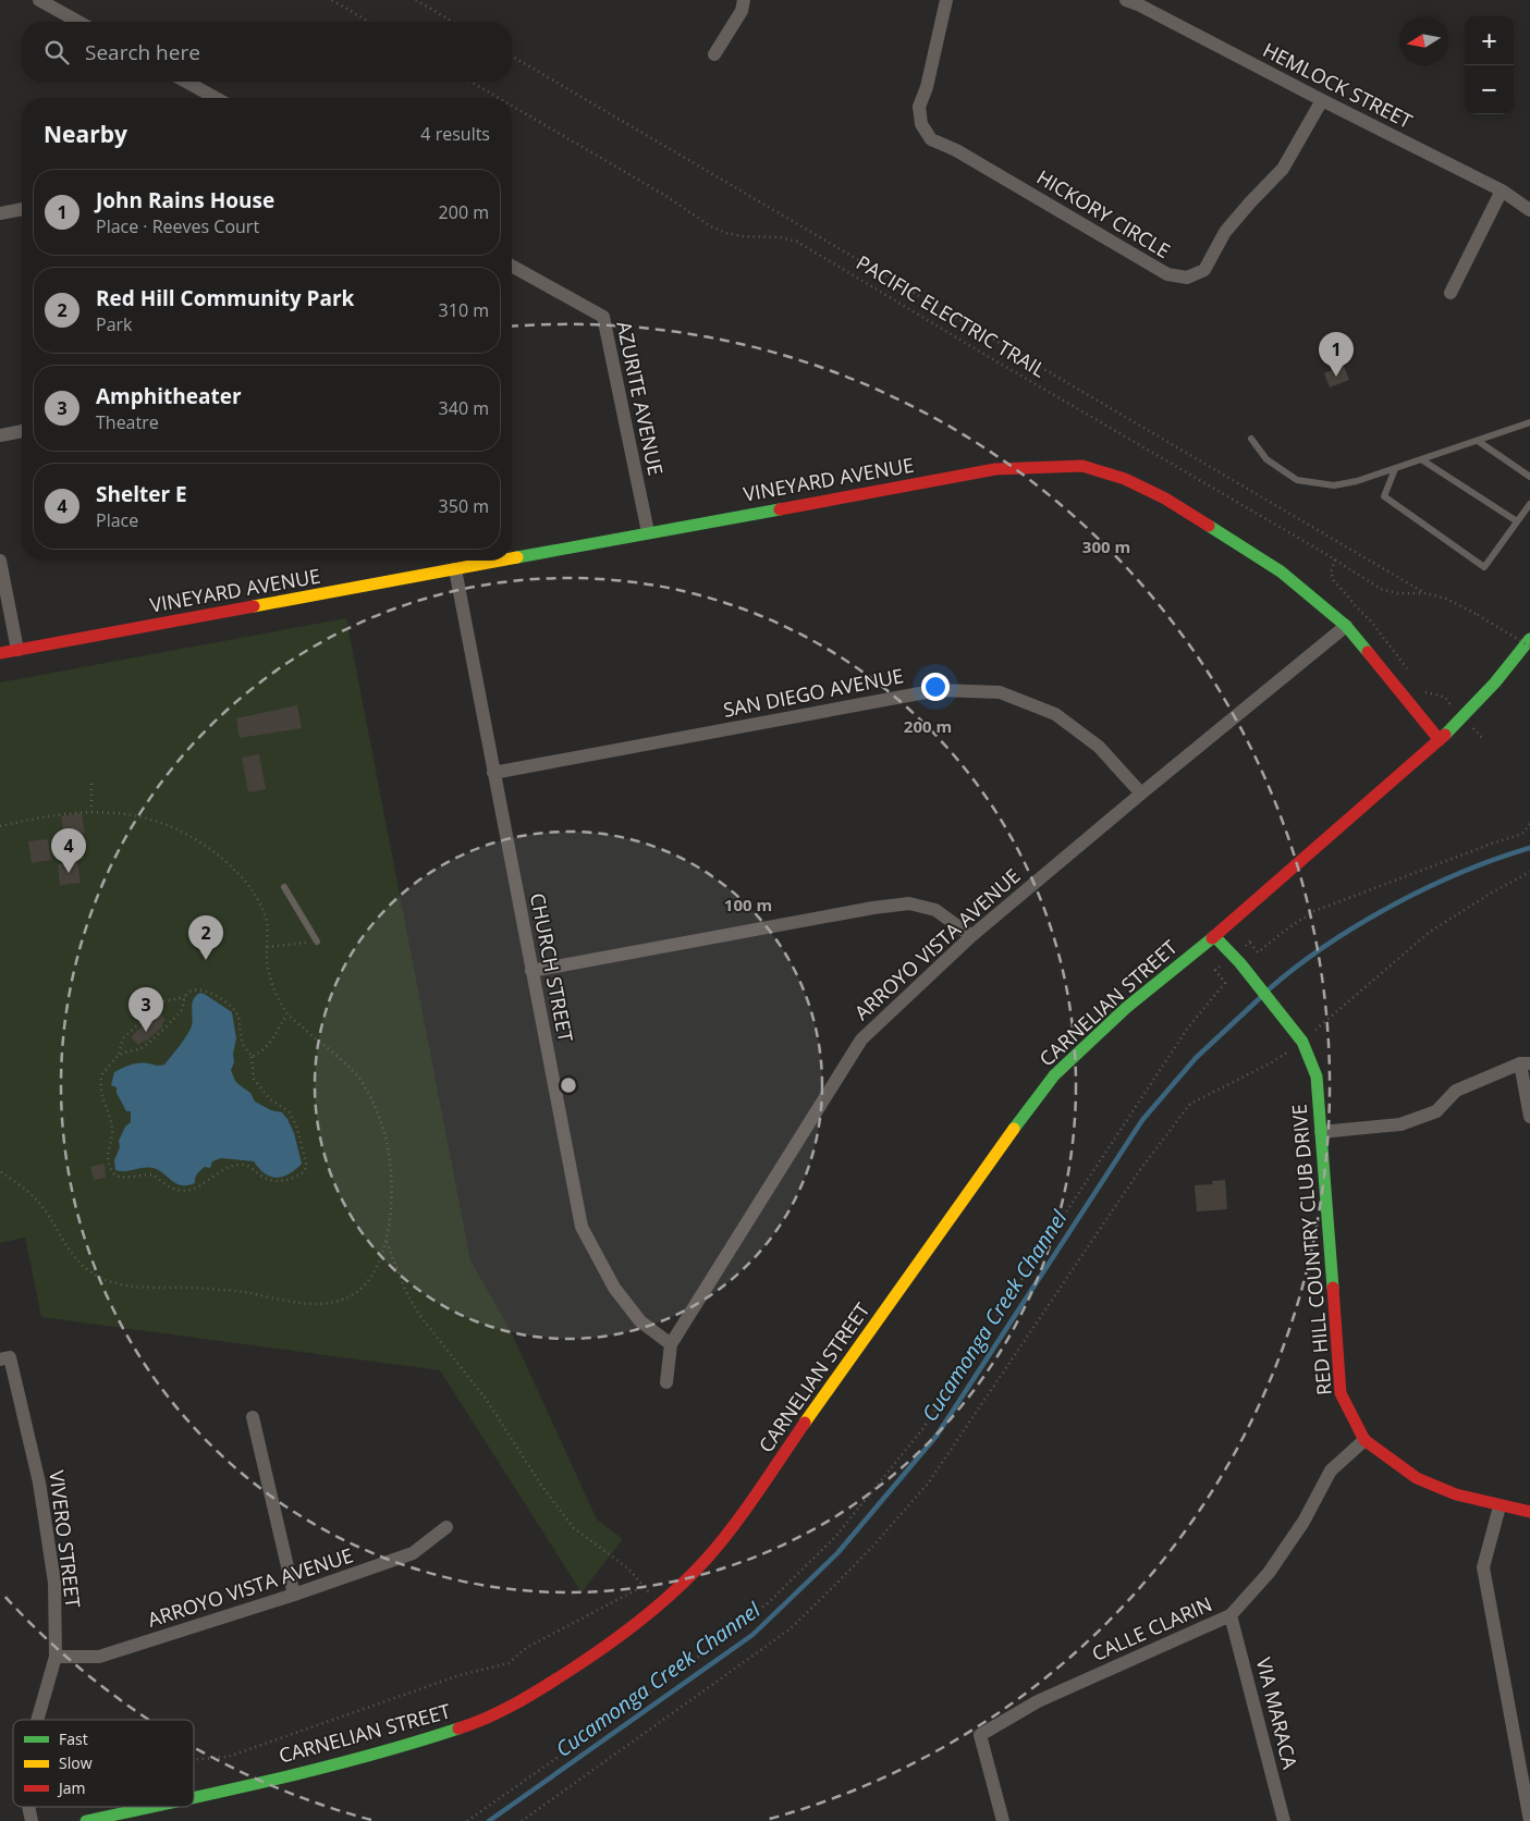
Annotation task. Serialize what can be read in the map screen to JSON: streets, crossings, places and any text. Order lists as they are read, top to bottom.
{
  "streets": {
    "street": [
      "HEMLOCK STREET",
      "HICKORY CIRCLE",
      "AZURITE AVENUE",
      "VINEYARD AVENUE",
      "SAN DIEGO AVENUE",
      "ARROYO VISTA AVENUE",
      "CHURCH STREET",
      "CARNELIAN STREET",
      "RED HILL COUNTRY CLUB DRIVE",
      "VIVERO STREET",
      "CALLE CLARIN",
      "VIA MARACA"
    ],
    "path": ["PACIFIC ELECTRIC TRAIL"]
  },
  "crossings": [
    ["HEMLOCK STREET", "HICKORY CIRCLE"],
    ["AZURITE AVENUE", "VINEYARD AVENUE"],
    ["VINEYARD AVENUE", "ARROYO VISTA AVENUE"],
    ["VINEYARD AVENUE", "CHURCH STREET"],
    ["VINEYARD AVENUE", "CARNELIAN STREET"],
    ["SAN DIEGO AVENUE", "ARROYO VISTA AVENUE"],
    ["SAN DIEGO AVENUE", "CHURCH STREET"],
    ["ARROYO VISTA AVENUE", "CHURCH STREET"],
    ["ARROYO VISTA AVENUE", "VIVERO STREET"],
    ["CARNELIAN STREET", "RED HILL COUNTRY CLUB DRIVE"],
    ["RED HILL COUNTRY CLUB DRIVE", "CALLE CLARIN"],
    ["CALLE CLARIN", "VIA MARACA"]
  ],
  "water": ["Cucamonga Creek Channel"],
  "legend": ["Fast", "Slow", "Jam"],
  "north": "left",
  "page": {
    "map_buttons": ["+", "−"],
    "search": "Search here",
    "heading": ["Nearby", "4 results"],
    "list": [
      {
        "mark": "1",
        "name": "John Rains House",
        "note": "Place · Reeves Court",
        "value": "200 m"
      },
      {
        "mark": "2",
        "name": "Red Hill Community Park",
        "note": "Park",
        "value": "310 m"
      },
      {
        "mark": "3",
        "name": "Amphitheater",
        "note": "Theatre",
        "value": "340 m"
      },
      {
        "mark": "4",
        "name": "Shelter E",
        "note": "Place",
        "value": "350 m"
      }
    ],
    "pins": [
      "1",
      "4",
      "2",
      "3"
    ]
  },
  "rings": ["300 m", "200 m", "100 m"]
}
